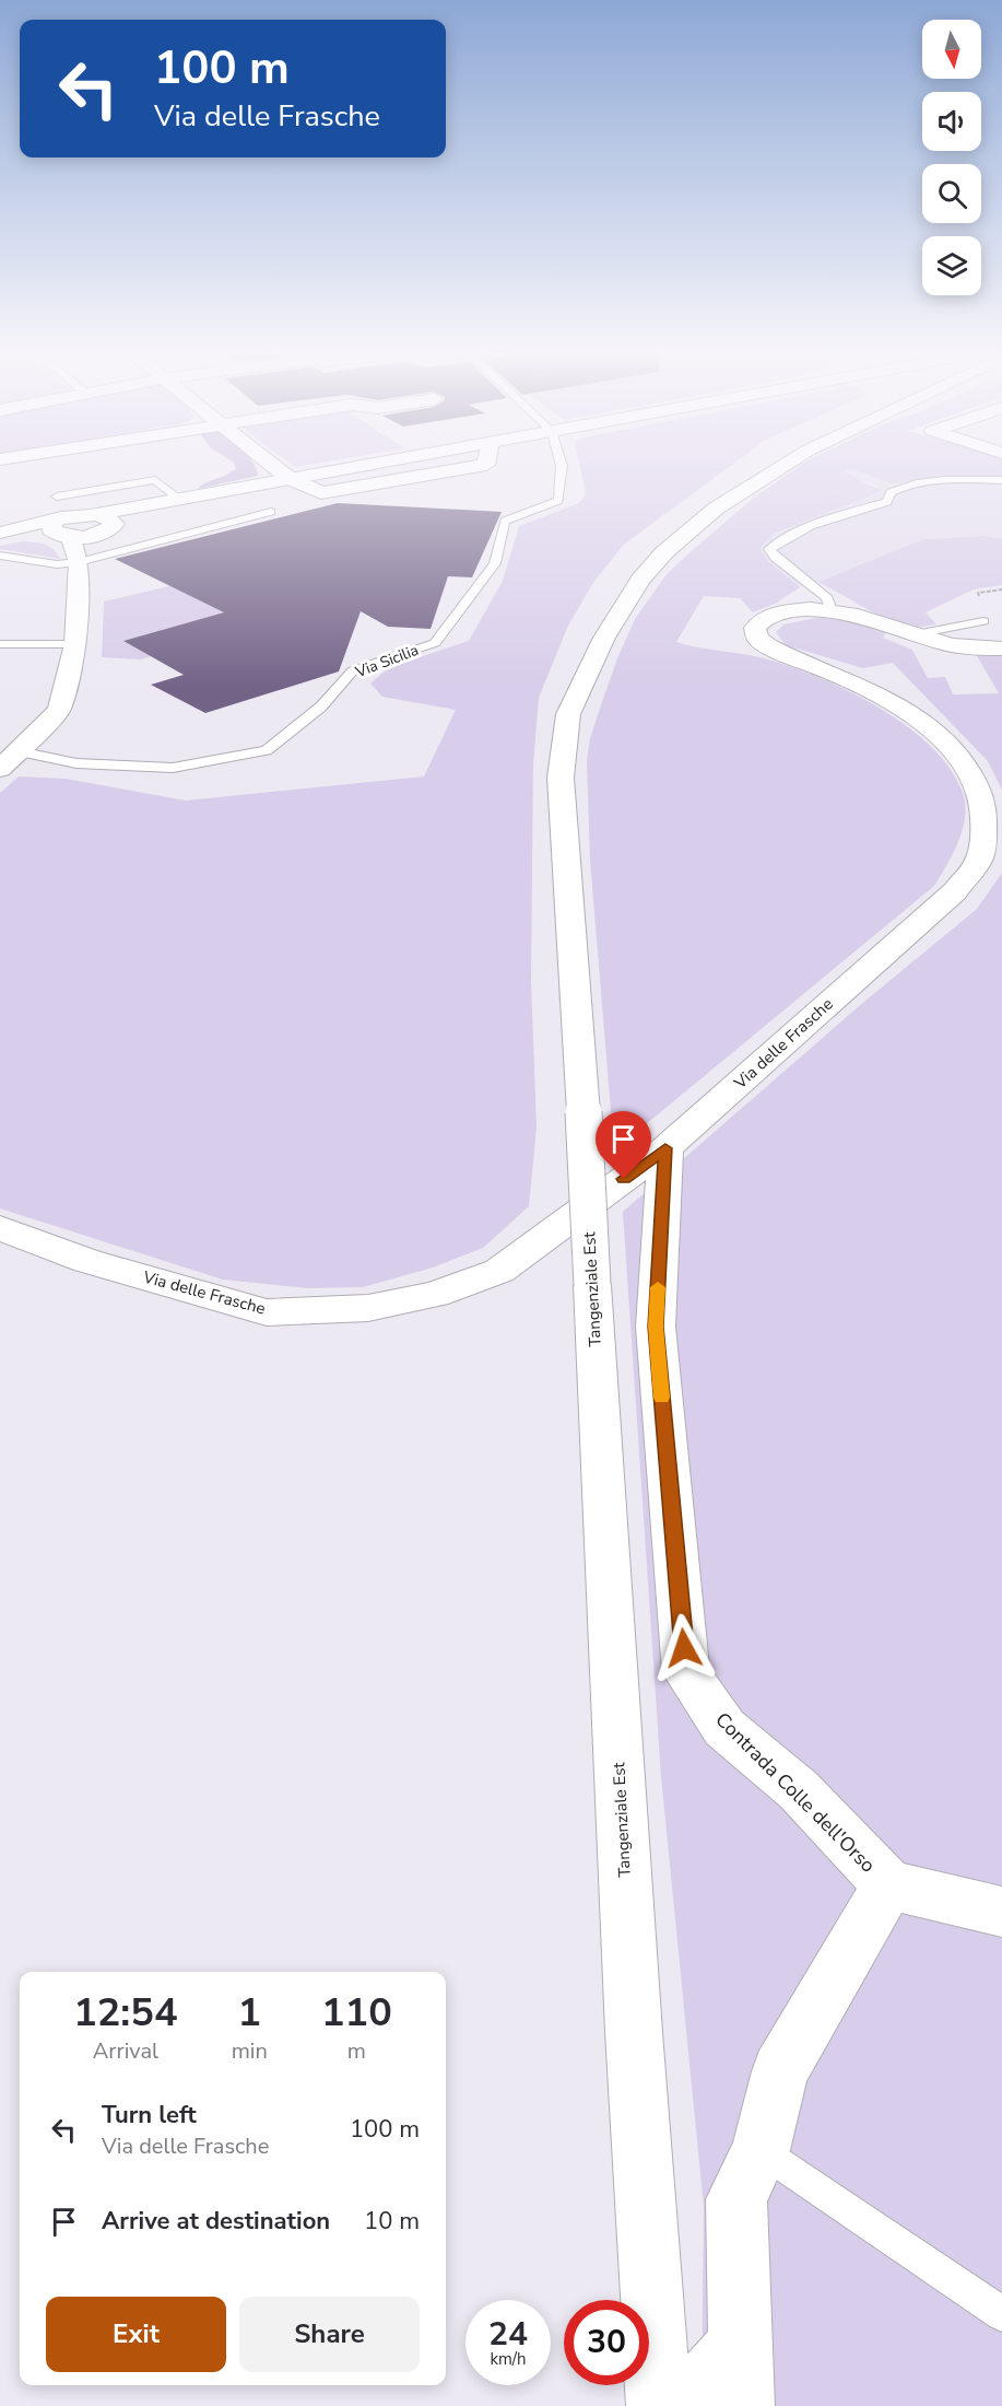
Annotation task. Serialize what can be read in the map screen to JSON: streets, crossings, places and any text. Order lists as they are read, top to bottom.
{
  "streets": {
    "street": ["Via delle Frasche", "Tangenziale Est", "Contrada Colle dell'Orso"],
    "lane": ["Via Sicilia"]
  },
  "crossings": [
    ["Via delle Frasche", "Contrada Colle dell'Orso"]
  ],
  "north": "bottom",
  "page": {
    "turn": ["100 m", "Via delle Frasche"],
    "eta": [
      "12:54",
      "Arrival",
      "1",
      "min",
      "110",
      "m"
    ],
    "list": [
      {
        "name": "Turn left",
        "note": "Via delle Frasche",
        "value": "100 m"
      },
      {
        "name": "Arrive at destination",
        "value": "10 m"
      }
    ],
    "buttons": ["Exit", "Share"],
    "speed": "24 km/h",
    "limit": "30"
  }
}
